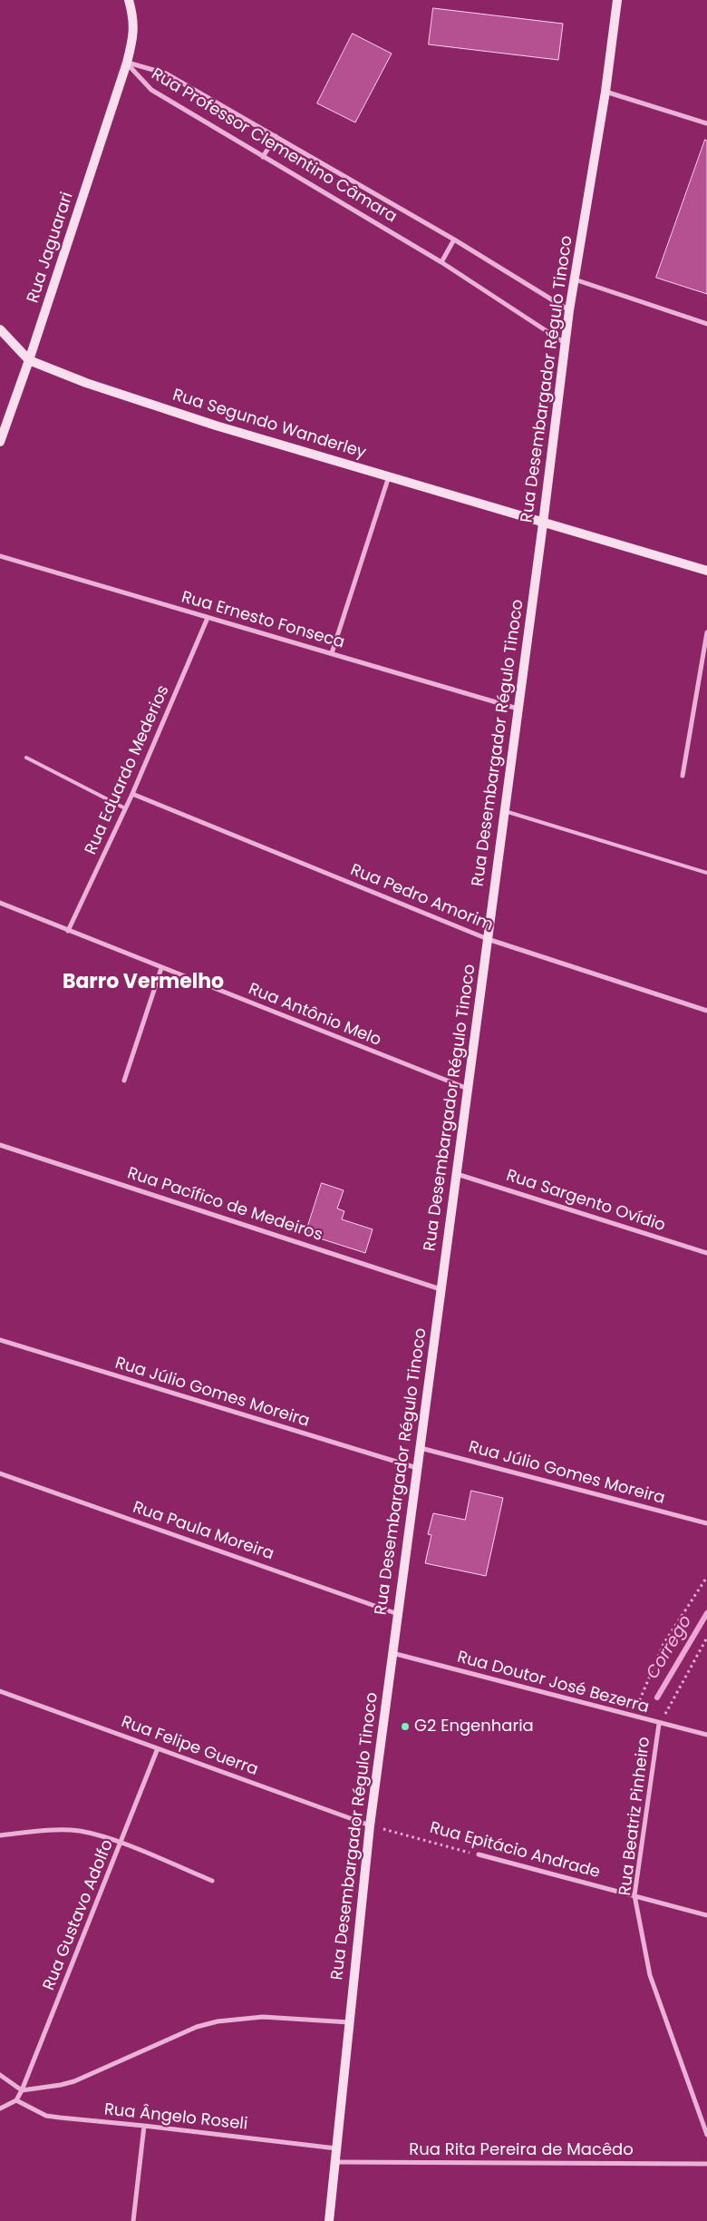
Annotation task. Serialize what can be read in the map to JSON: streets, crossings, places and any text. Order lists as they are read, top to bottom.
{
  "streets": {
    "street": [
      "Rua Professor Clementino Câmara",
      "Rua Jaguarari",
      "Rua Desembargador Régulo Tinoco",
      "Rua Segundo Wanderley",
      "Rua Ernesto Fonseca",
      "Rua Eduardo Mederios",
      "Rua Pedro Amorim",
      "Rua Antônio Melo",
      "Rua Sargento Ovídio",
      "Rua Pacífico de Medeiros",
      "Rua Júlio Gomes Moreira",
      "Rua Paula Moreira",
      "Rua Doutor José Bezerra",
      "Rua Felipe Guerra",
      "Rua Beatriz Pinheiro",
      "Rua Epitácio Andrade",
      "Rua Gustavo Adolfo",
      "Rua Ângelo Roseli",
      "Rua Rita Pereira de Macêdo"
    ]
  },
  "crossings": [
    ["Rua Professor Clementino Câmara", "Rua Jaguarari"],
    ["Rua Professor Clementino Câmara", "Rua Desembargador Régulo Tinoco"],
    ["Rua Jaguarari", "Rua Segundo Wanderley"],
    ["Rua Desembargador Régulo Tinoco", "Rua Segundo Wanderley"],
    ["Rua Desembargador Régulo Tinoco", "Rua Ernesto Fonseca"],
    ["Rua Desembargador Régulo Tinoco", "Rua Pedro Amorim"],
    ["Rua Desembargador Régulo Tinoco", "Rua Antônio Melo"],
    ["Rua Desembargador Régulo Tinoco", "Rua Sargento Ovídio"],
    ["Rua Desembargador Régulo Tinoco", "Rua Pacífico de Medeiros"],
    ["Rua Desembargador Régulo Tinoco", "Rua Júlio Gomes Moreira"],
    ["Rua Desembargador Régulo Tinoco", "Rua Paula Moreira"],
    ["Rua Desembargador Régulo Tinoco", "Rua Doutor José Bezerra"],
    ["Rua Desembargador Régulo Tinoco", "Rua Felipe Guerra"],
    ["Rua Desembargador Régulo Tinoco", "Rua Epitácio Andrade"],
    ["Rua Desembargador Régulo Tinoco", "Rua Ângelo Roseli"],
    ["Rua Desembargador Régulo Tinoco", "Rua Rita Pereira de Macêdo"],
    ["Rua Ernesto Fonseca", "Rua Eduardo Mederios"],
    ["Rua Eduardo Mederios", "Rua Pedro Amorim"],
    ["Rua Eduardo Mederios", "Rua Antônio Melo"],
    ["Rua Doutor José Bezerra", "Rua Beatriz Pinheiro"],
    ["Rua Felipe Guerra", "Rua Epitácio Andrade"],
    ["Rua Felipe Guerra", "Rua Gustavo Adolfo"],
    ["Rua Beatriz Pinheiro", "Rua Epitácio Andrade"],
    ["Rua Gustavo Adolfo", "Rua Ângelo Roseli"]
  ],
  "districts": ["Barro Vermelho"],
  "water": ["Corrego"],
  "places": ["G2 Engenharia"]
}
